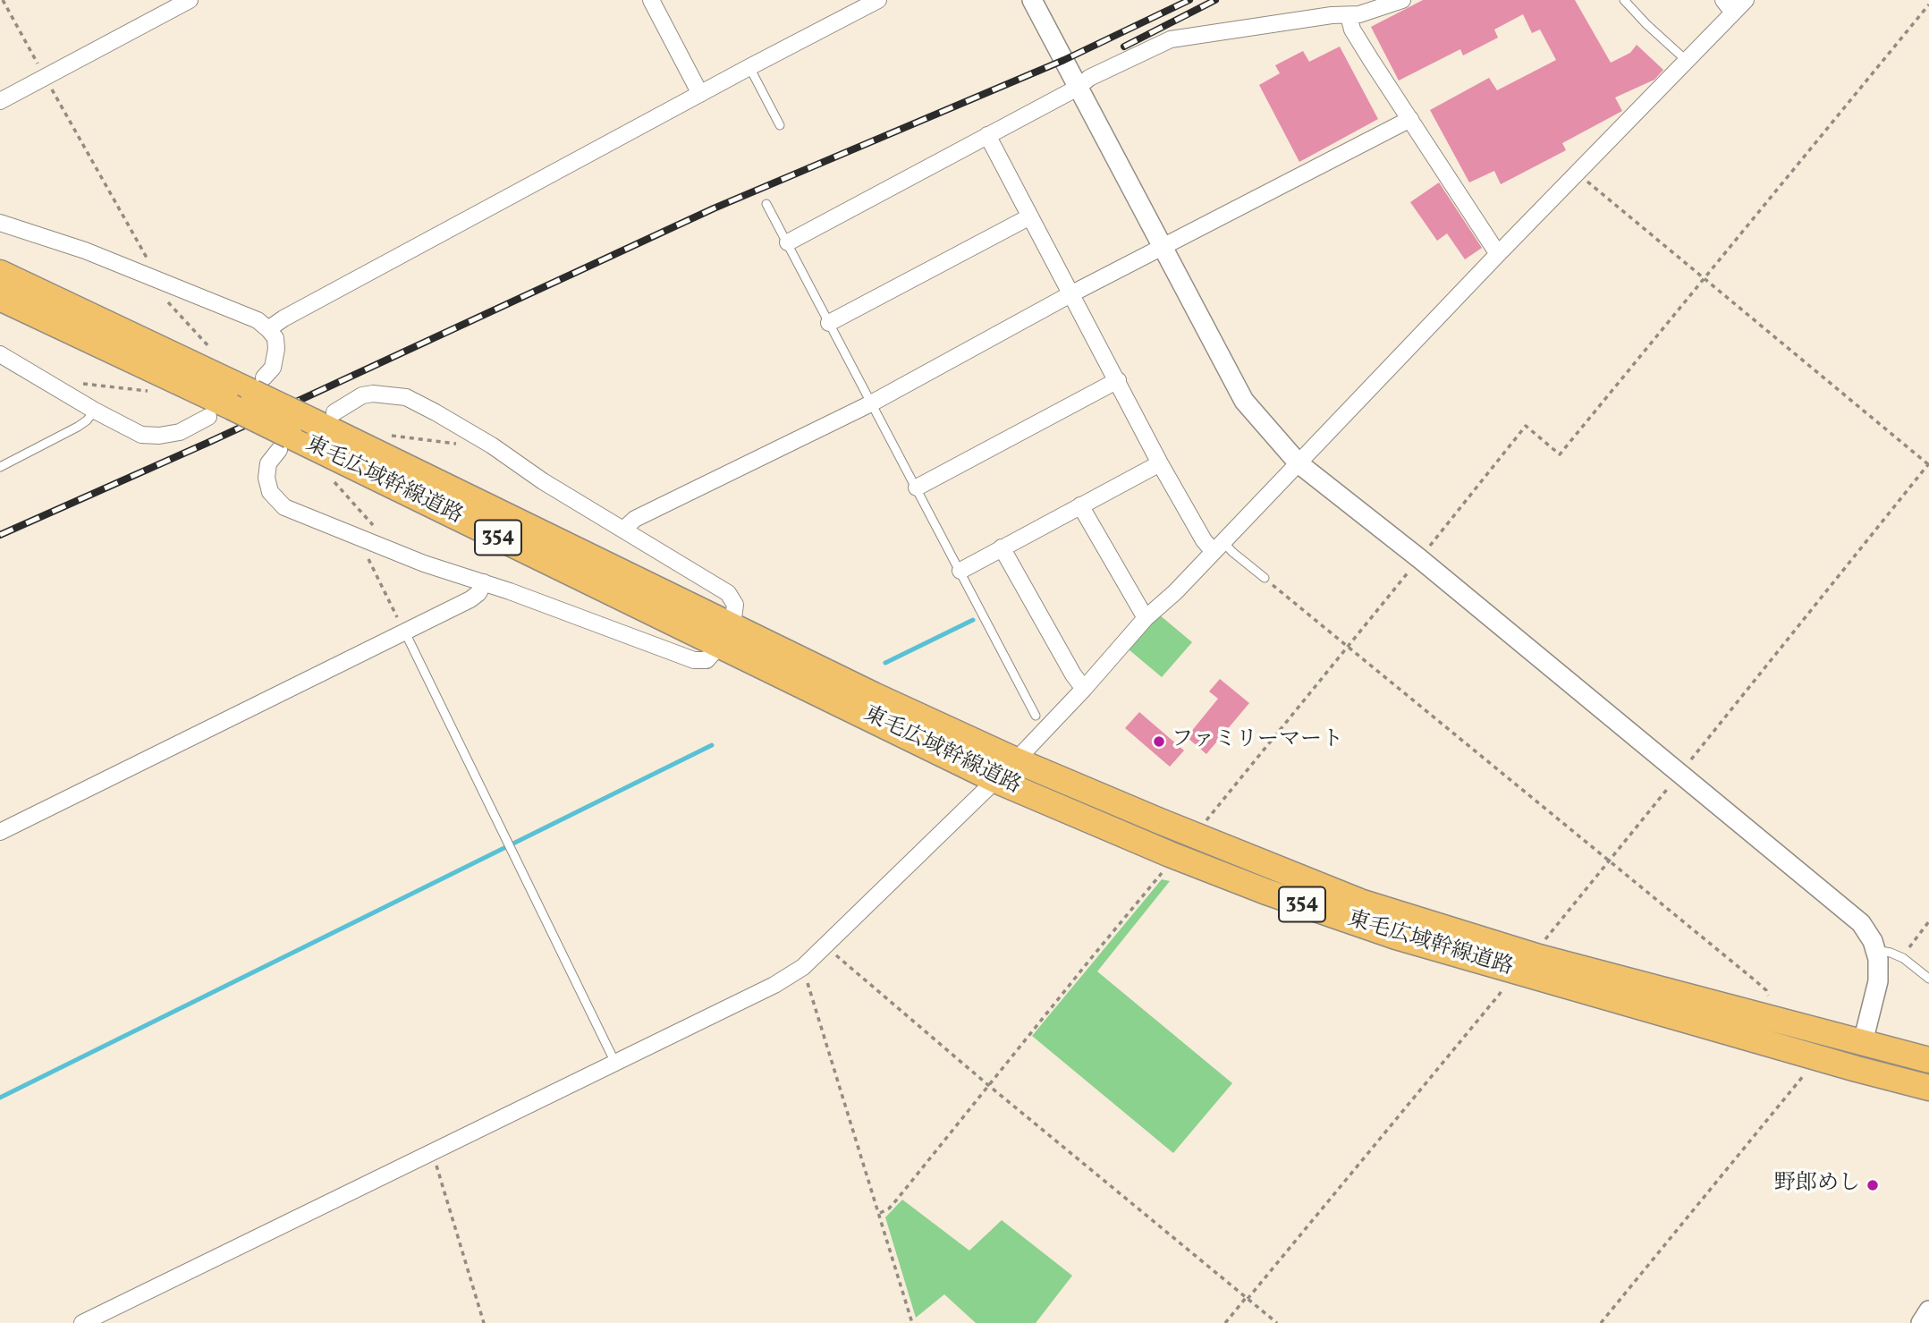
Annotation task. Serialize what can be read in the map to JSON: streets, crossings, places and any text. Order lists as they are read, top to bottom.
{
  "streets": {
    "highway": ["東毛広域幹線道路", "354"]
  },
  "places": ["ファミリーマート", "野郎めし"]
}
